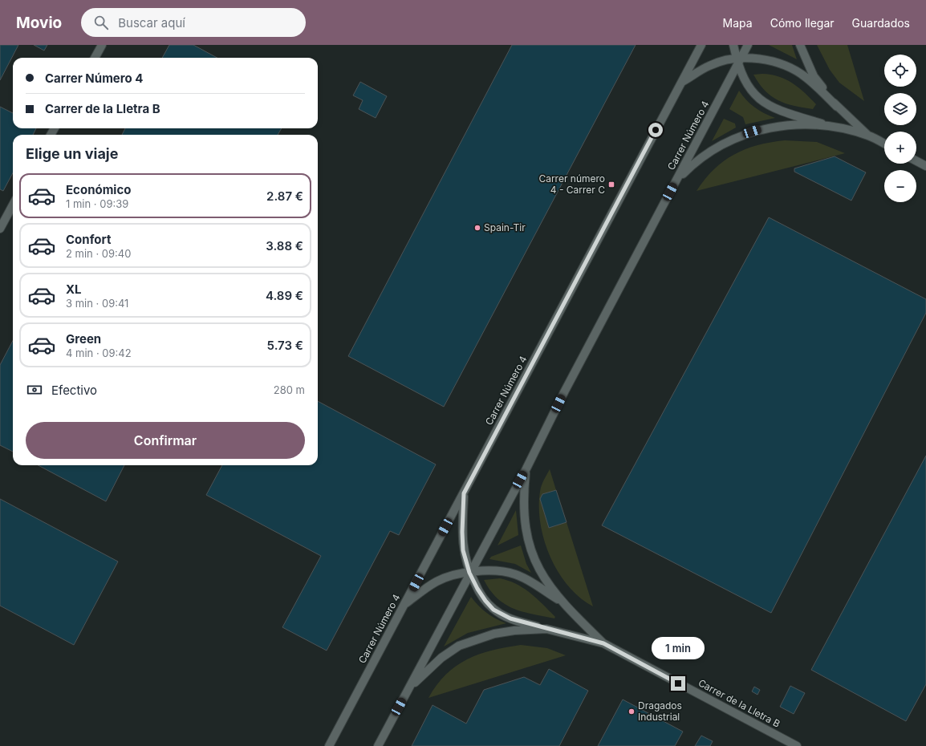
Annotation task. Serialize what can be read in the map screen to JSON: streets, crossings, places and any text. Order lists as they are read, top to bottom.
{
  "streets": {
    "street": ["Carrer Número 4", "Carrer de la Lletra B"]
  },
  "places": {
    "transit": ["Carrer número 4 - Carrer C"],
    "other": ["Spain-Tir", "Dragados Industrial"]
  },
  "page": {
    "header": "Movio",
    "search": "Buscar aquí",
    "nav": ["Mapa", "Cómo llegar", "Guardados"],
    "map_buttons": ["+", "−"],
    "banner": ["Carrer Número 4", "Carrer de la Lletra B"],
    "heading": "Elige un viaje",
    "list": [
      {
        "name": "Económico",
        "note": "1 min · 09:39",
        "value": "2.87 €"
      },
      {
        "name": "Confort",
        "note": "2 min · 09:40",
        "value": "3.88 €"
      },
      {
        "name": "XL",
        "note": "3 min · 09:41",
        "value": "4.89 €"
      },
      {
        "name": "Green",
        "note": "4 min · 09:42",
        "value": "5.73 €"
      }
    ],
    "pay": ["Efectivo", "280 m"],
    "buttons": "Confirmar",
    "bubble": "1 min"
  }
}
